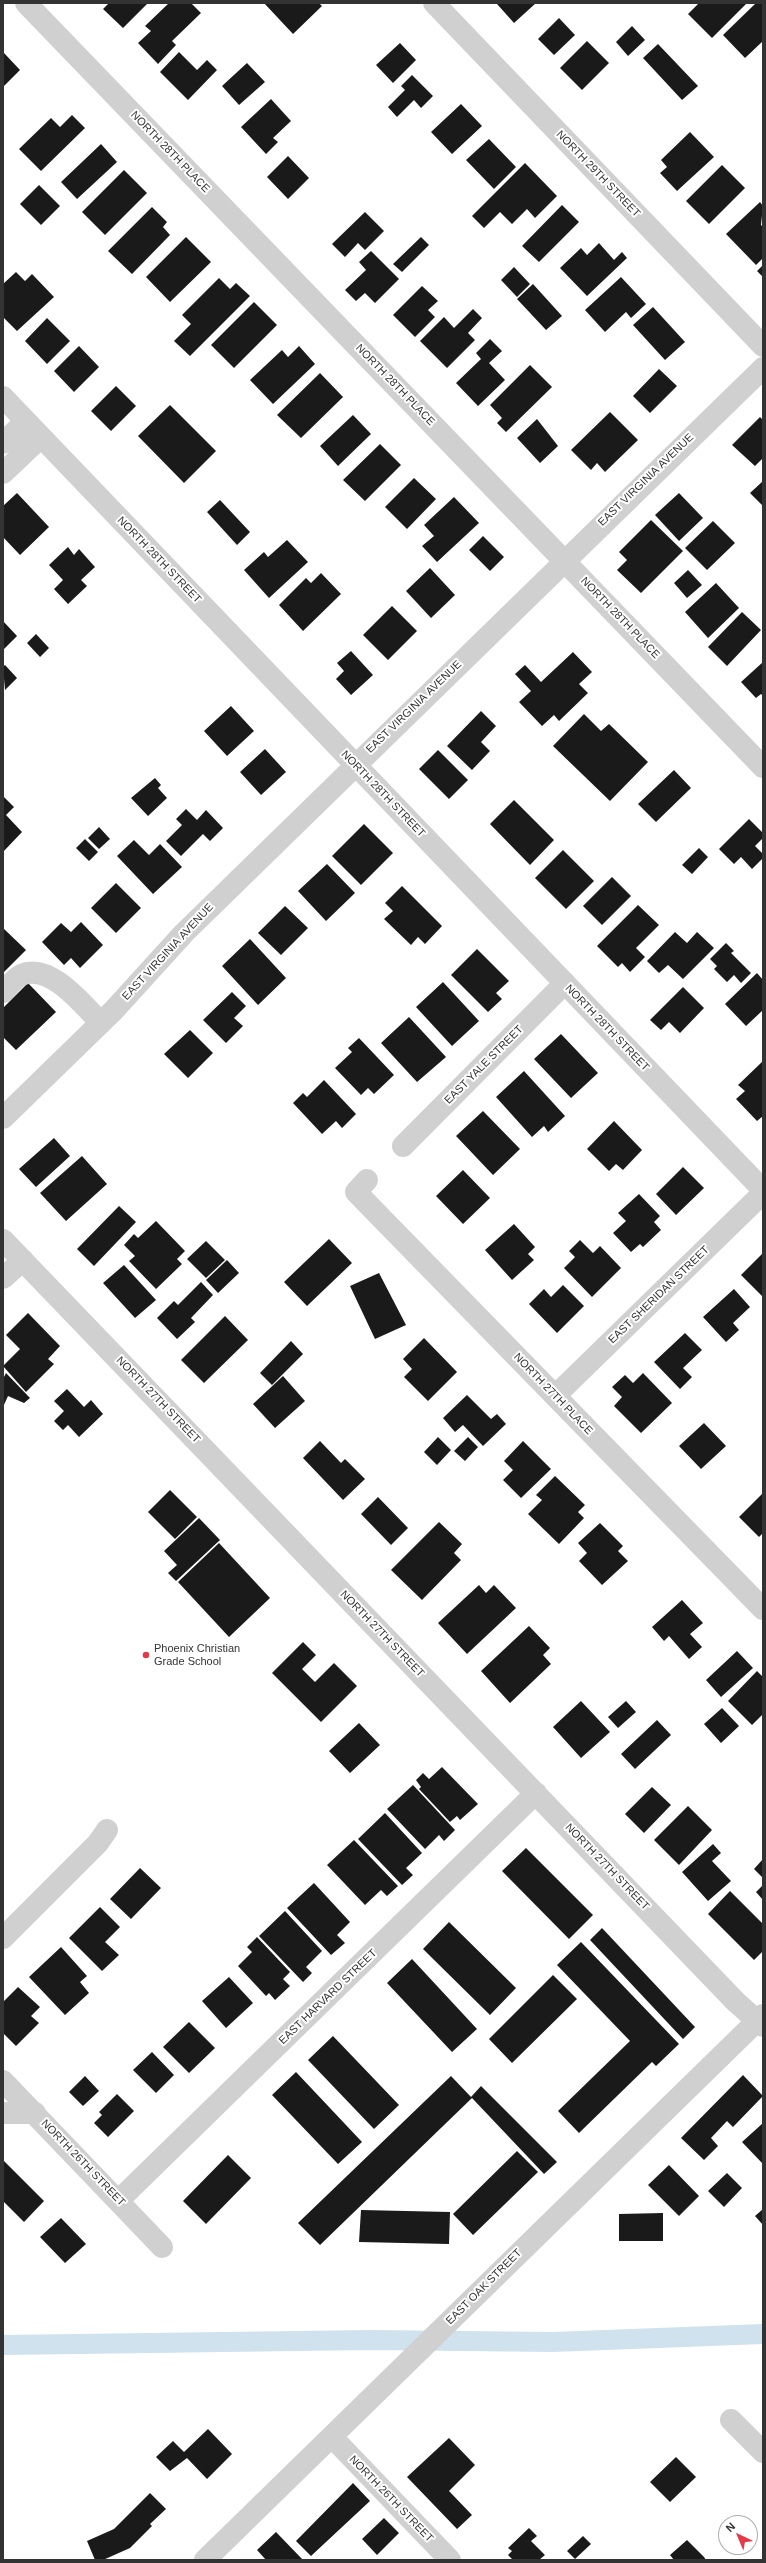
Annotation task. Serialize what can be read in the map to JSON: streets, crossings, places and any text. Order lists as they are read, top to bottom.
{
  "streets": {
    "street": [
      "NORTH 28TH PLACE",
      "NORTH 29TH STREET",
      "EAST VIRGINIA AVENUE",
      "NORTH 28TH STREET",
      "EAST YALE STREET",
      "EAST SHERIDAN STREET",
      "NORTH 27TH PLACE",
      "NORTH 27TH STREET",
      "EAST HARVARD STREET",
      "NORTH 26TH STREET",
      "EAST OAK STREET"
    ]
  },
  "crossings": [
    ["NORTH 28TH PLACE", "EAST VIRGINIA AVENUE"],
    ["EAST VIRGINIA AVENUE", "NORTH 28TH STREET"],
    ["NORTH 28TH STREET", "EAST YALE STREET"],
    ["NORTH 28TH STREET", "EAST SHERIDAN STREET"],
    ["EAST SHERIDAN STREET", "NORTH 27TH PLACE"],
    ["NORTH 27TH STREET", "EAST HARVARD STREET"],
    ["NORTH 27TH STREET", "EAST OAK STREET"],
    ["EAST HARVARD STREET", "NORTH 26TH STREET"],
    ["NORTH 26TH STREET", "EAST OAK STREET"]
  ],
  "places": ["Phoenix Christian Grade School"],
  "north": "top left"
}
